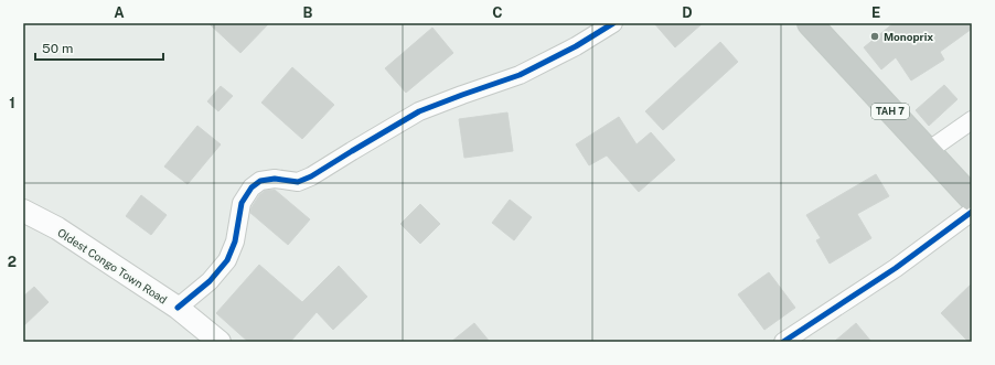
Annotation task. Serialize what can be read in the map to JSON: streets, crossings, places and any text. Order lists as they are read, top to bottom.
{
  "streets": {
    "highway": ["TAH 7"],
    "street": ["Oldest Congo Town Road"]
  },
  "places": ["Monoprix"],
  "scale_bar": "50 m",
  "grid": {
    "columns": [
      "A",
      "B",
      "C",
      "D",
      "E"
    ],
    "rows": ["1", "2"]
  }
}
